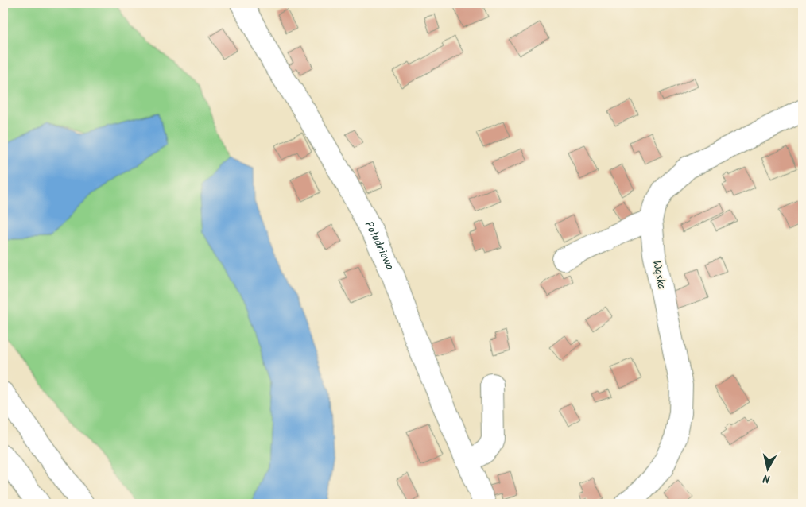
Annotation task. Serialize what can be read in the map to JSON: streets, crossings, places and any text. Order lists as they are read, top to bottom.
{
  "streets": {
    "street": ["Południowa", "Wąska"]
  },
  "north": "bottom"
}
